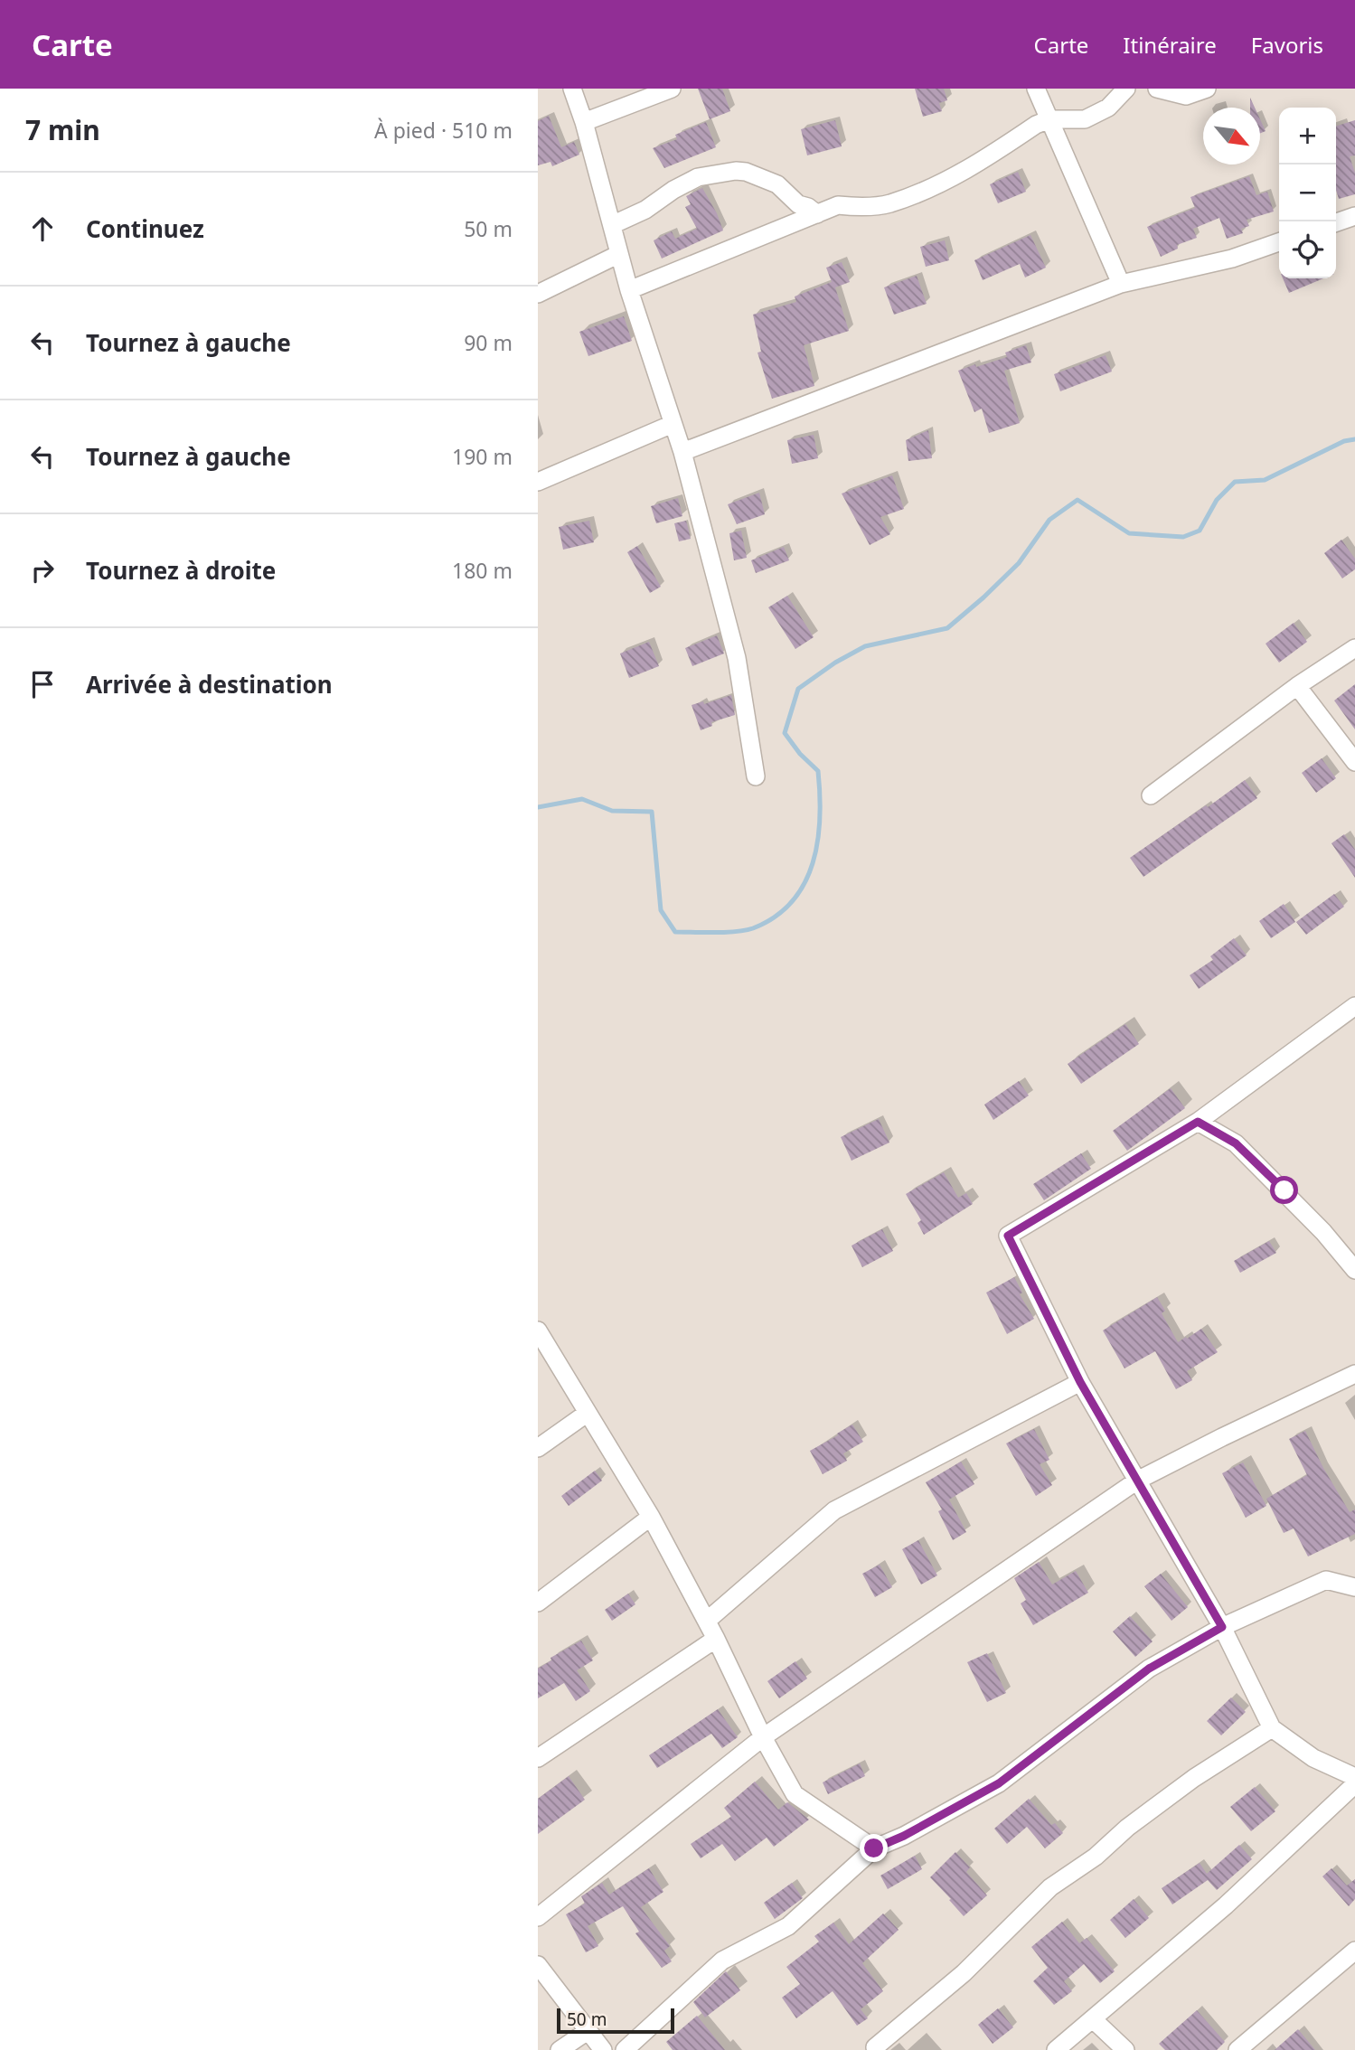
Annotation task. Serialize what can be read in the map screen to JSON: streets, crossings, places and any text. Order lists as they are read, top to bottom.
{
  "scale_bar": "50 m",
  "north": "bottom right",
  "page": {
    "header": "Carte",
    "nav": ["Carte", "Itinéraire", "Favoris"],
    "heading": ["7 min", "À pied · 510 m"],
    "map_buttons": ["+", "−"],
    "list": [
      ["Continuez", "50 m"],
      ["Tournez à gauche", "90 m"],
      ["Tournez à gauche", "190 m"],
      ["Tournez à droite", "180 m"],
      "Arrivée à destination"
    ],
    "scale": "50 m"
  }
}
